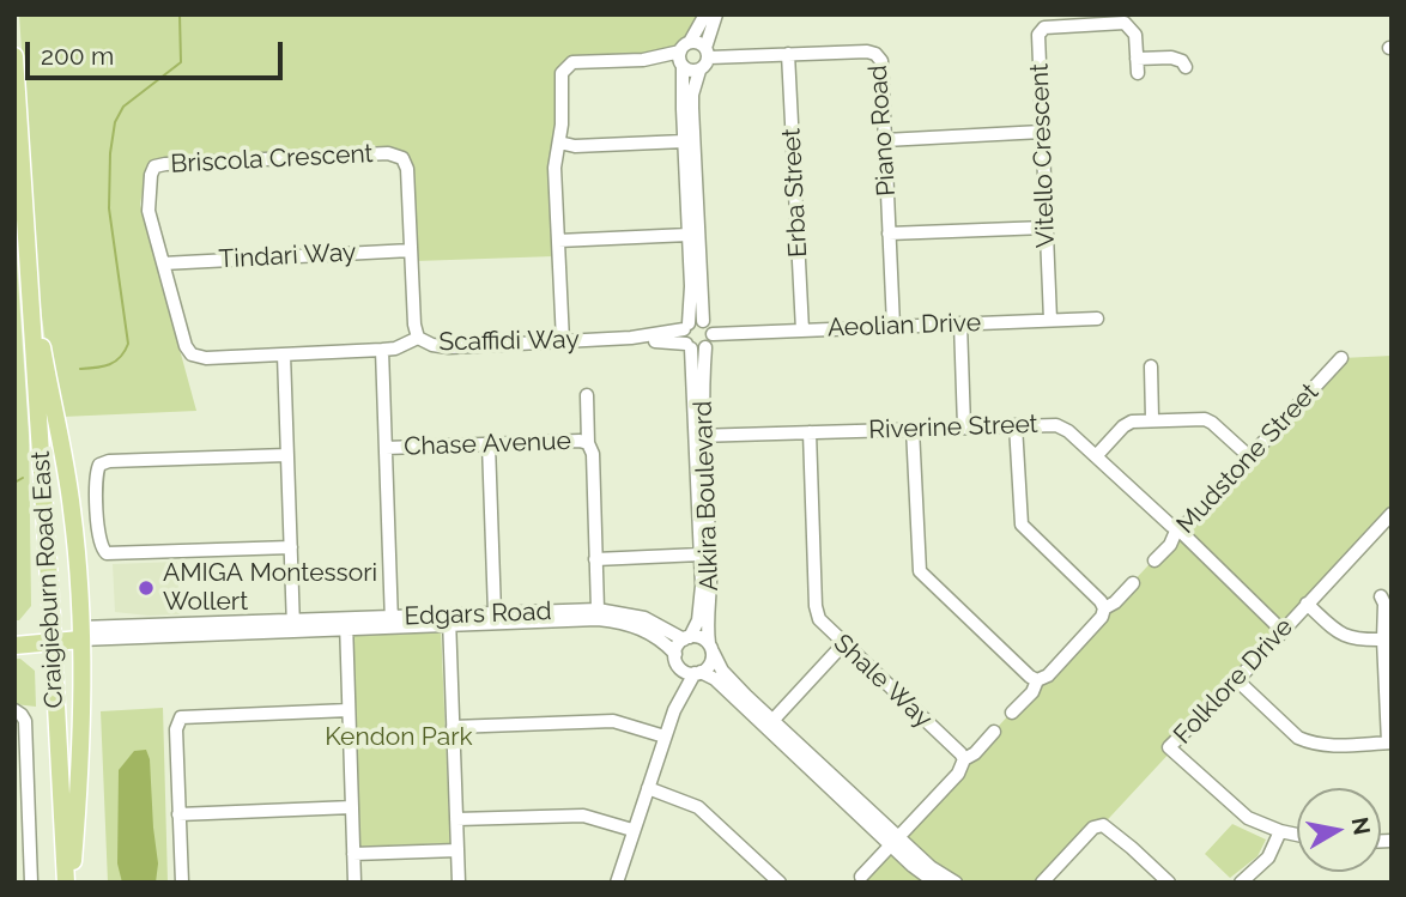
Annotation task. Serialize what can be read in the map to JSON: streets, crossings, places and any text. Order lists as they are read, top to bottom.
{
  "streets": {
    "main road": ["Craigieburn Road East", "Edgars Road"],
    "street": [
      "Piano Road",
      "Vitello Crescent",
      "Briscola Crescent",
      "Erba Street",
      "Tindari Way",
      "Aeolian Drive",
      "Scaffidi Way",
      "Riverine Street",
      "Chase Avenue",
      "Mudstone Street",
      "Alkira Boulevard",
      "Shale Way",
      "Folklore Drive"
    ]
  },
  "crossings": [
    ["Piano Road", "Erba Street"],
    ["Piano Road", "Aeolian Drive"],
    ["Vitello Crescent", "Aeolian Drive"],
    ["Briscola Crescent", "Tindari Way"],
    ["Briscola Crescent", "Scaffidi Way"],
    ["Erba Street", "Aeolian Drive"],
    ["Aeolian Drive", "Scaffidi Way"],
    ["Aeolian Drive", "Alkira Boulevard"],
    ["Scaffidi Way", "Alkira Boulevard"],
    ["Riverine Street", "Mudstone Street"],
    ["Riverine Street", "Alkira Boulevard"],
    ["Riverine Street", "Shale Way"],
    ["Riverine Street", "Folklore Drive"],
    ["Chase Avenue", "Edgars Road"],
    ["Alkira Boulevard", "Edgars Road"],
    ["Craigieburn Road East", "Edgars Road"]
  ],
  "parks": ["Kendon Park"],
  "places": ["AMIGA Montessori Wollert"],
  "scale_bar": "200 m",
  "north": "right"
}
